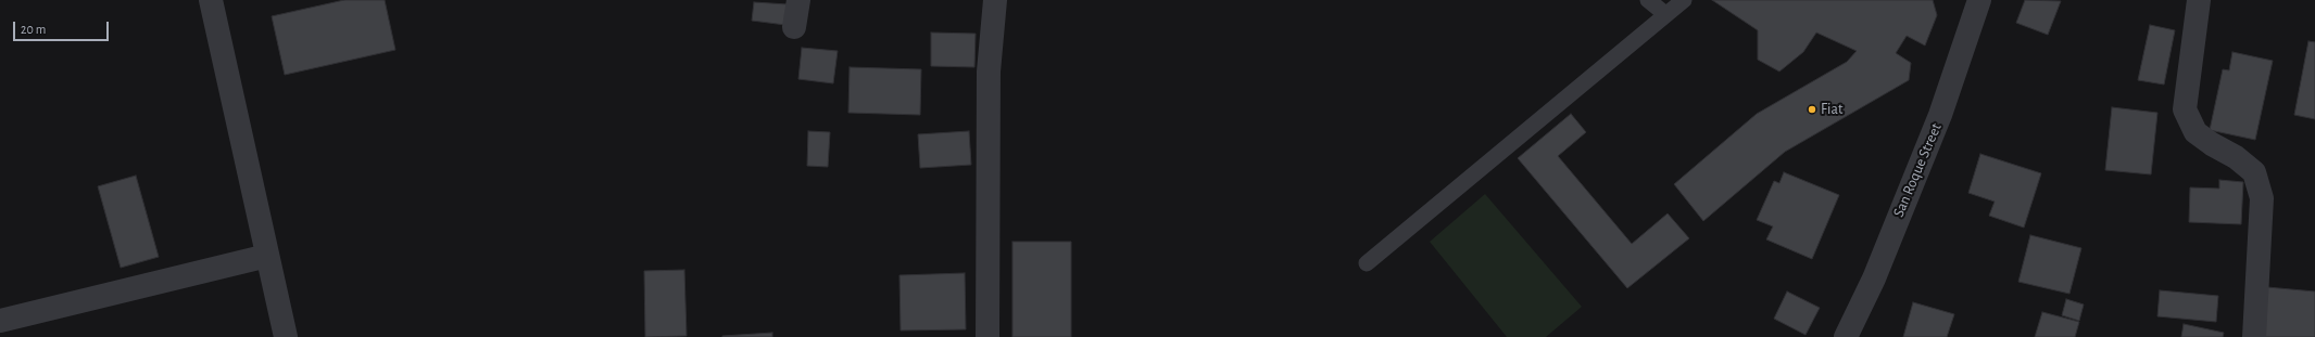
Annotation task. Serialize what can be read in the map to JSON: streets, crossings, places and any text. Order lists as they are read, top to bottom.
{
  "streets": {
    "street": ["San Roque Street"]
  },
  "places": ["Fiat"],
  "scale_bar": "20 m"
}
